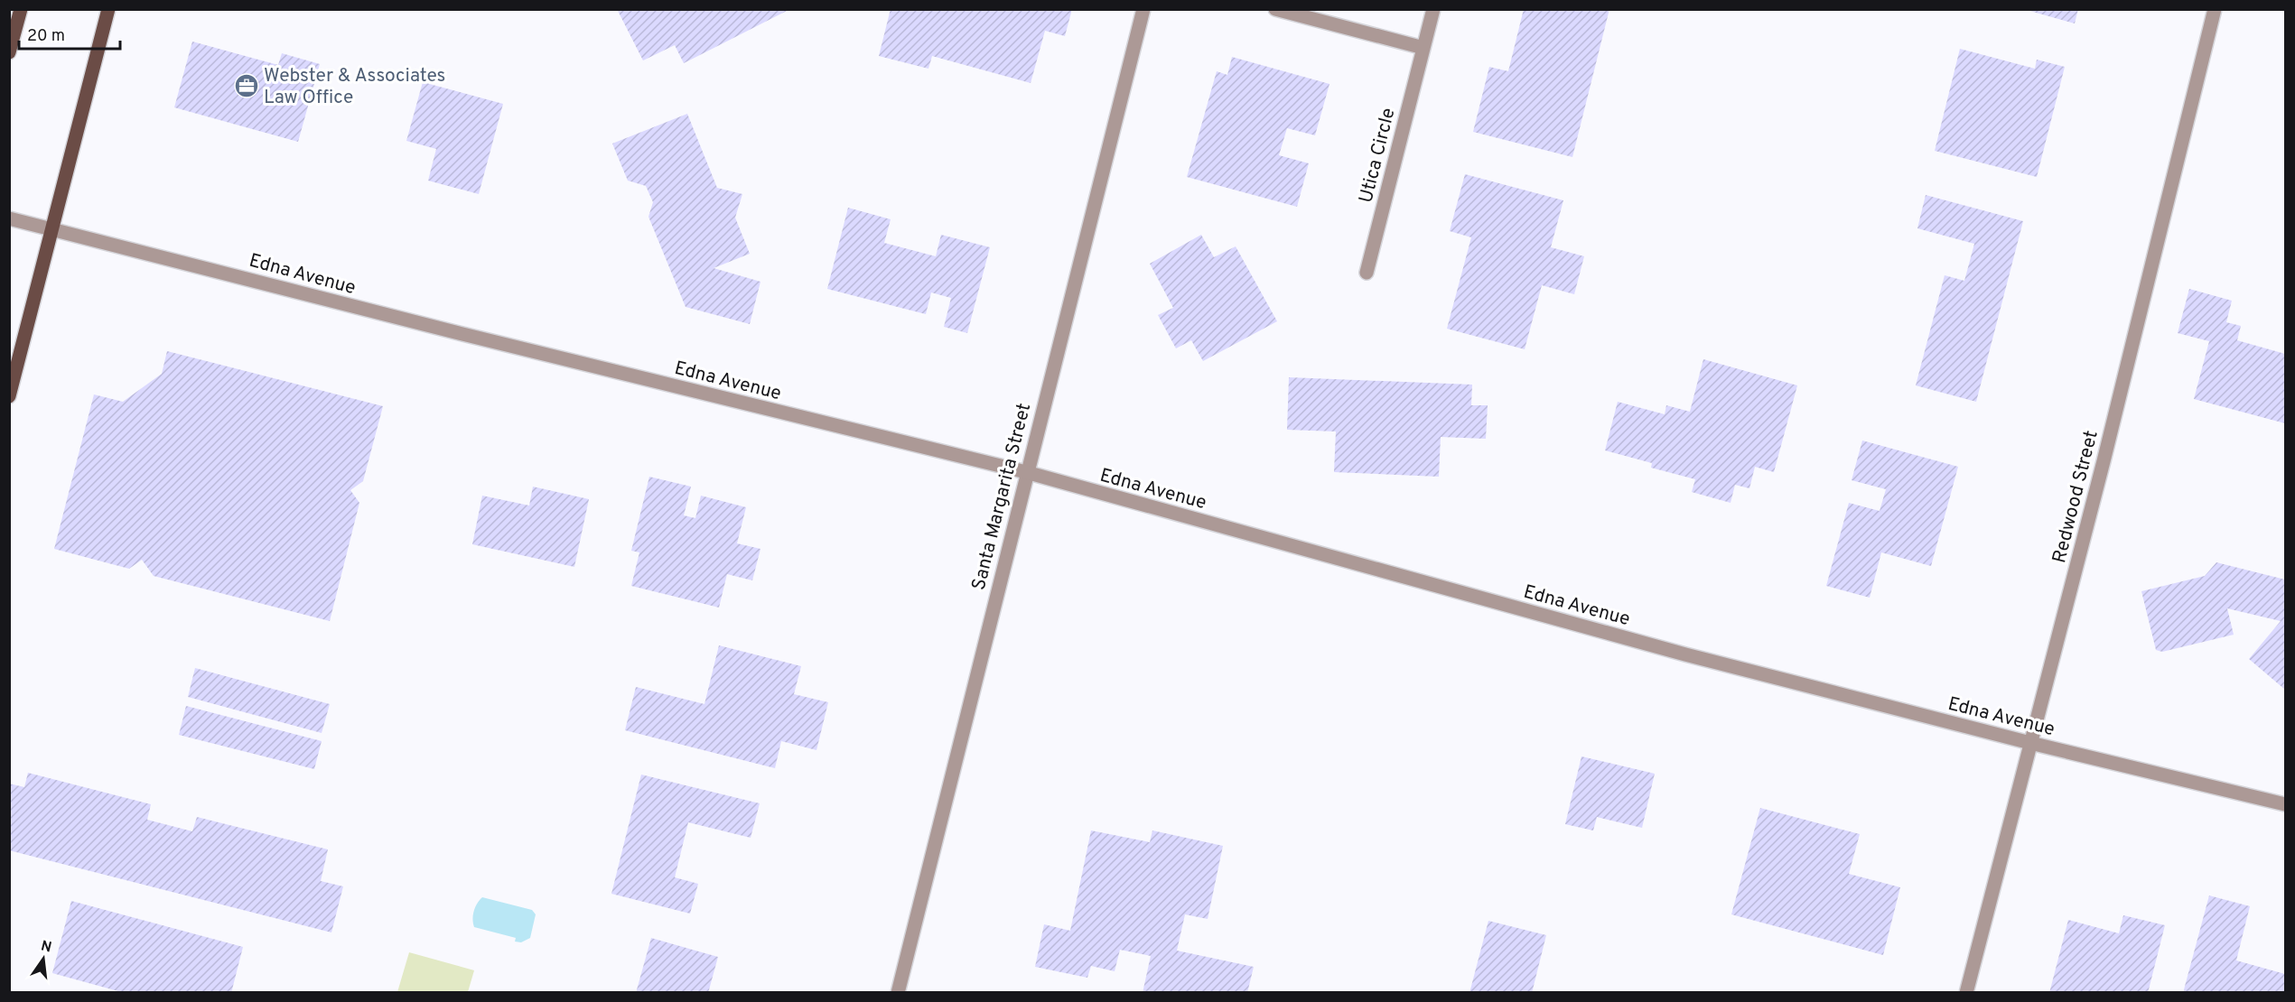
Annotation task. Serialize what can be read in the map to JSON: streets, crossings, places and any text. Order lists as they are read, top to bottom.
{
  "streets": {
    "street": [
      "Utica Circle",
      "Edna Avenue",
      "Santa Margarita Street",
      "Redwood Street"
    ]
  },
  "crossings": [
    ["Edna Avenue", "Santa Margarita Street"],
    ["Edna Avenue", "Redwood Street"]
  ],
  "places": {
    "office": ["Webster & Associates Law Office"]
  },
  "scale_bar": "20 m",
  "north": "top"
}
